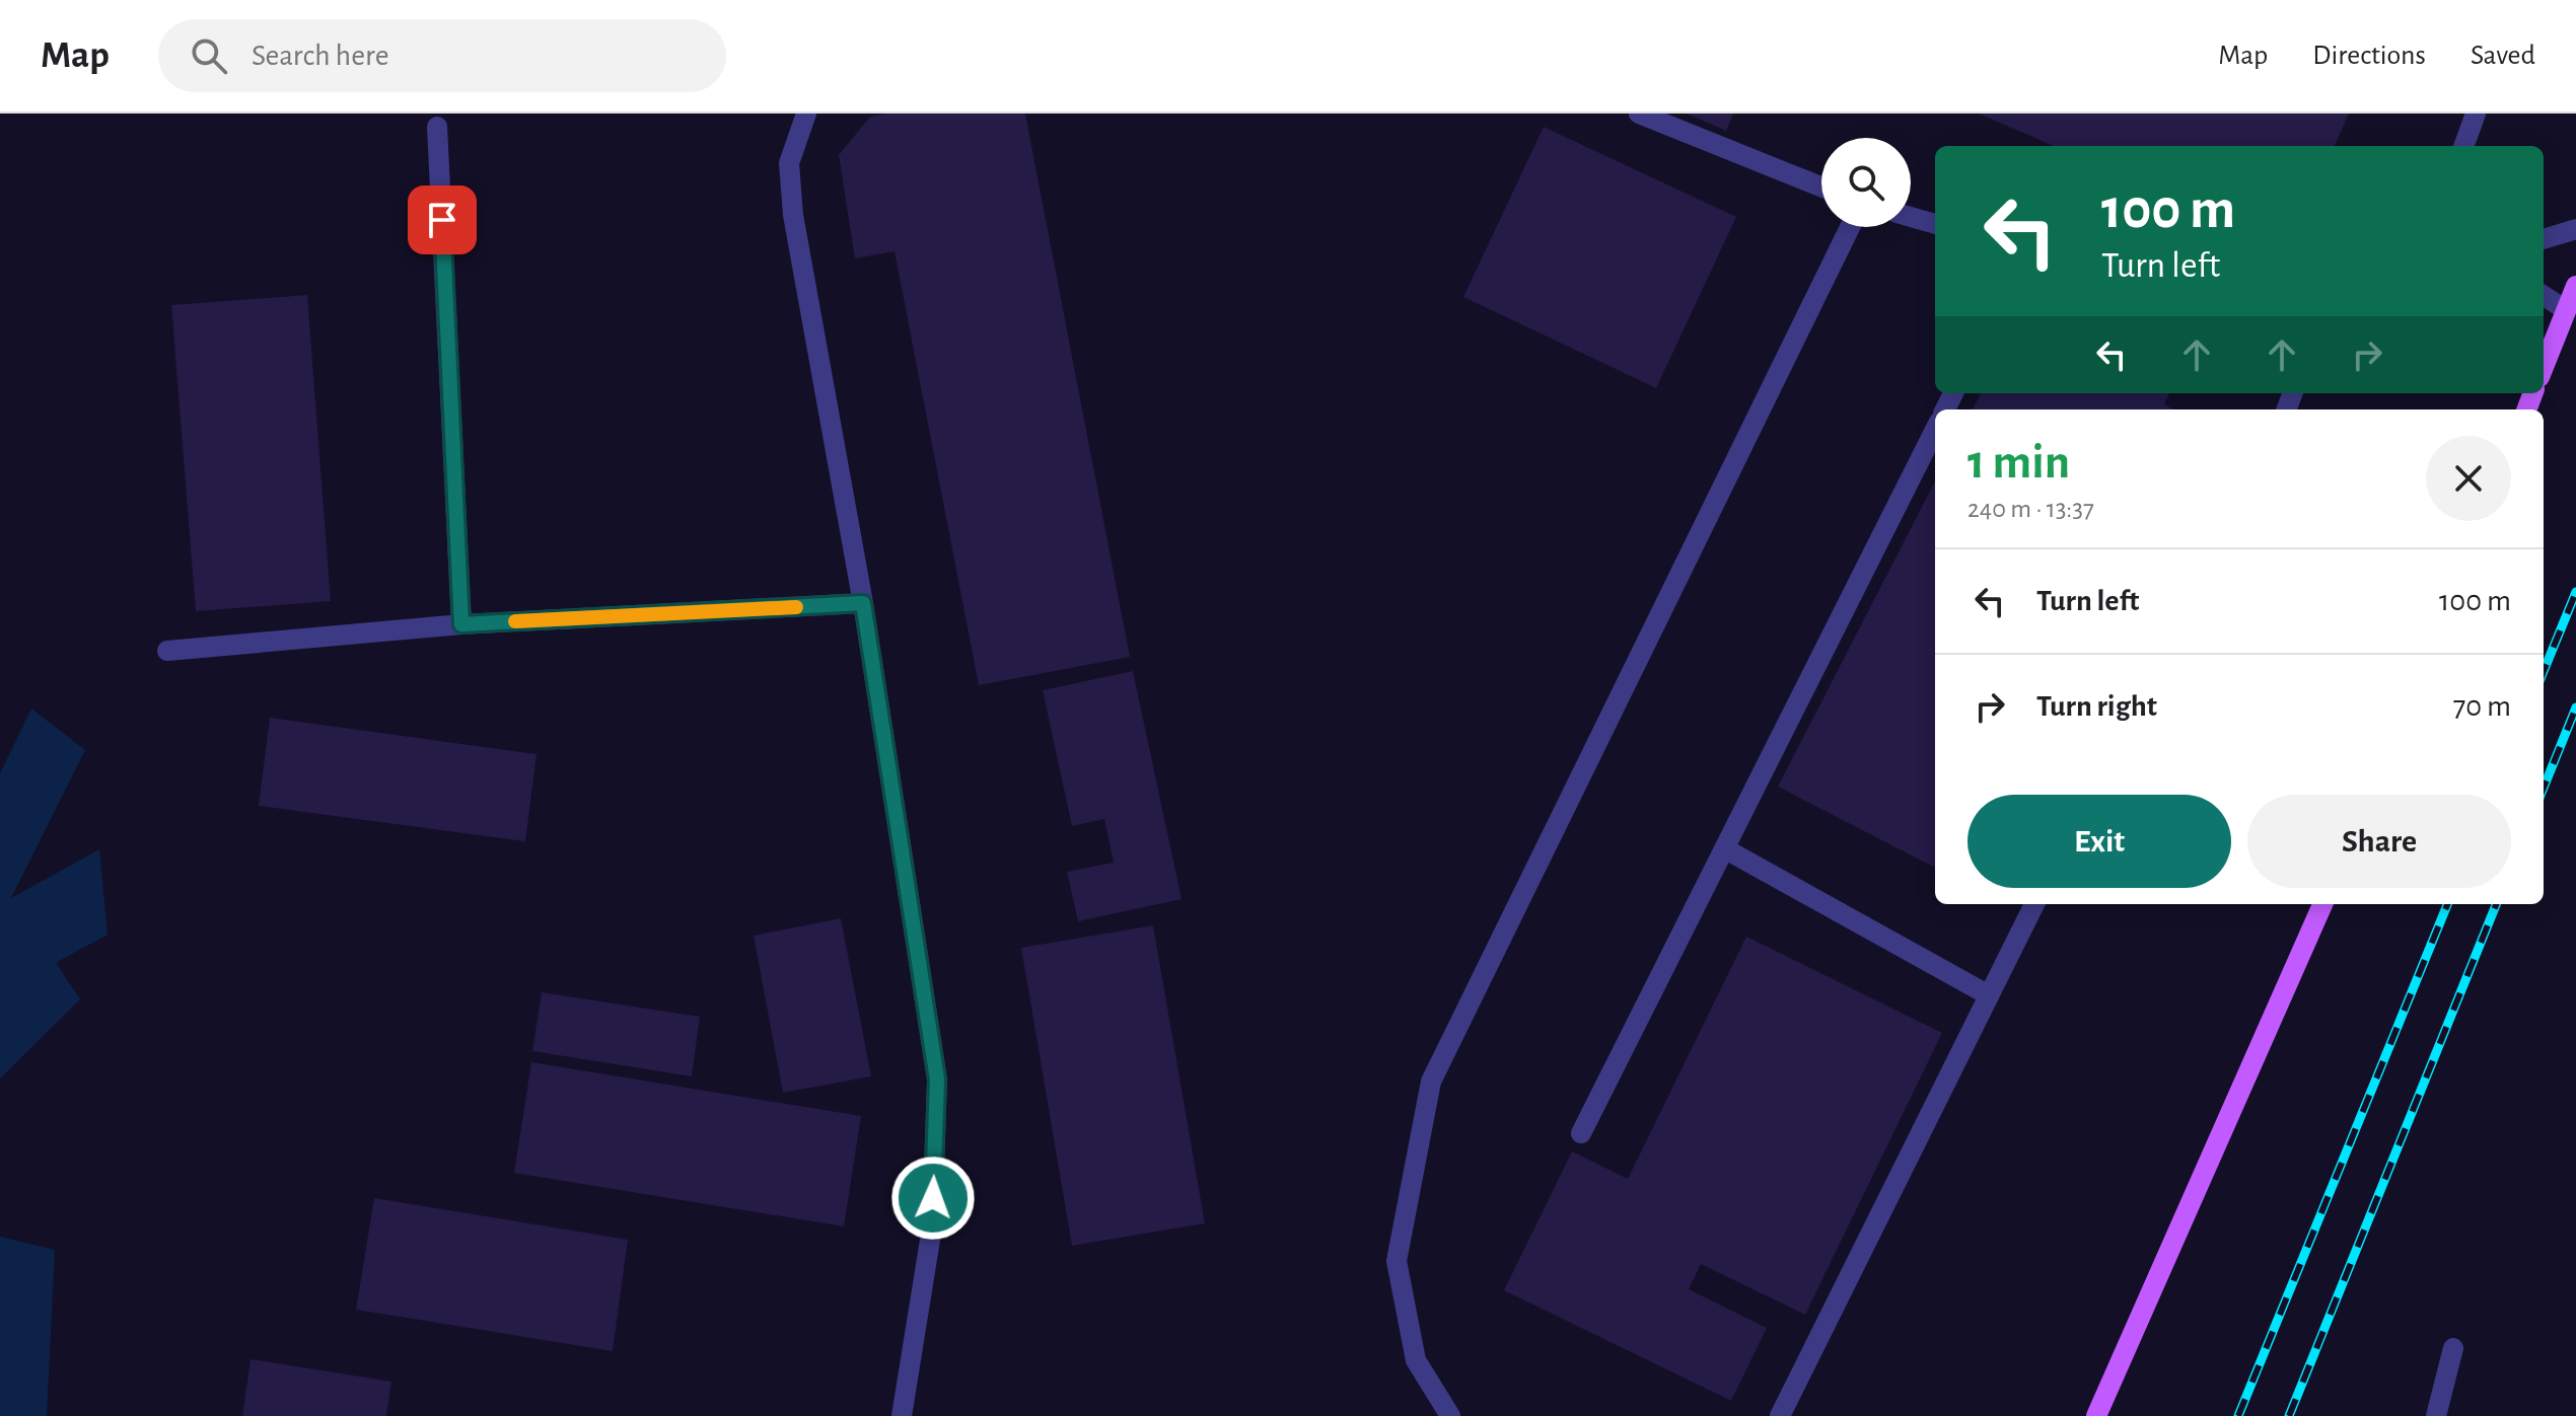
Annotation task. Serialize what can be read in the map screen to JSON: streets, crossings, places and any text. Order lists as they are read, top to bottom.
{
  "page": {
    "header": "Map",
    "search": "Search here",
    "nav": ["Map", "Directions", "Saved"],
    "turn": ["100 m", "Turn left"],
    "heading": ["1 min", "240 m · 13:37"],
    "list": [
      {
        "name": "Turn left",
        "value": "100 m"
      },
      {
        "name": "Turn right",
        "value": "70 m"
      }
    ],
    "buttons": ["Exit", "Share"]
  }
}
